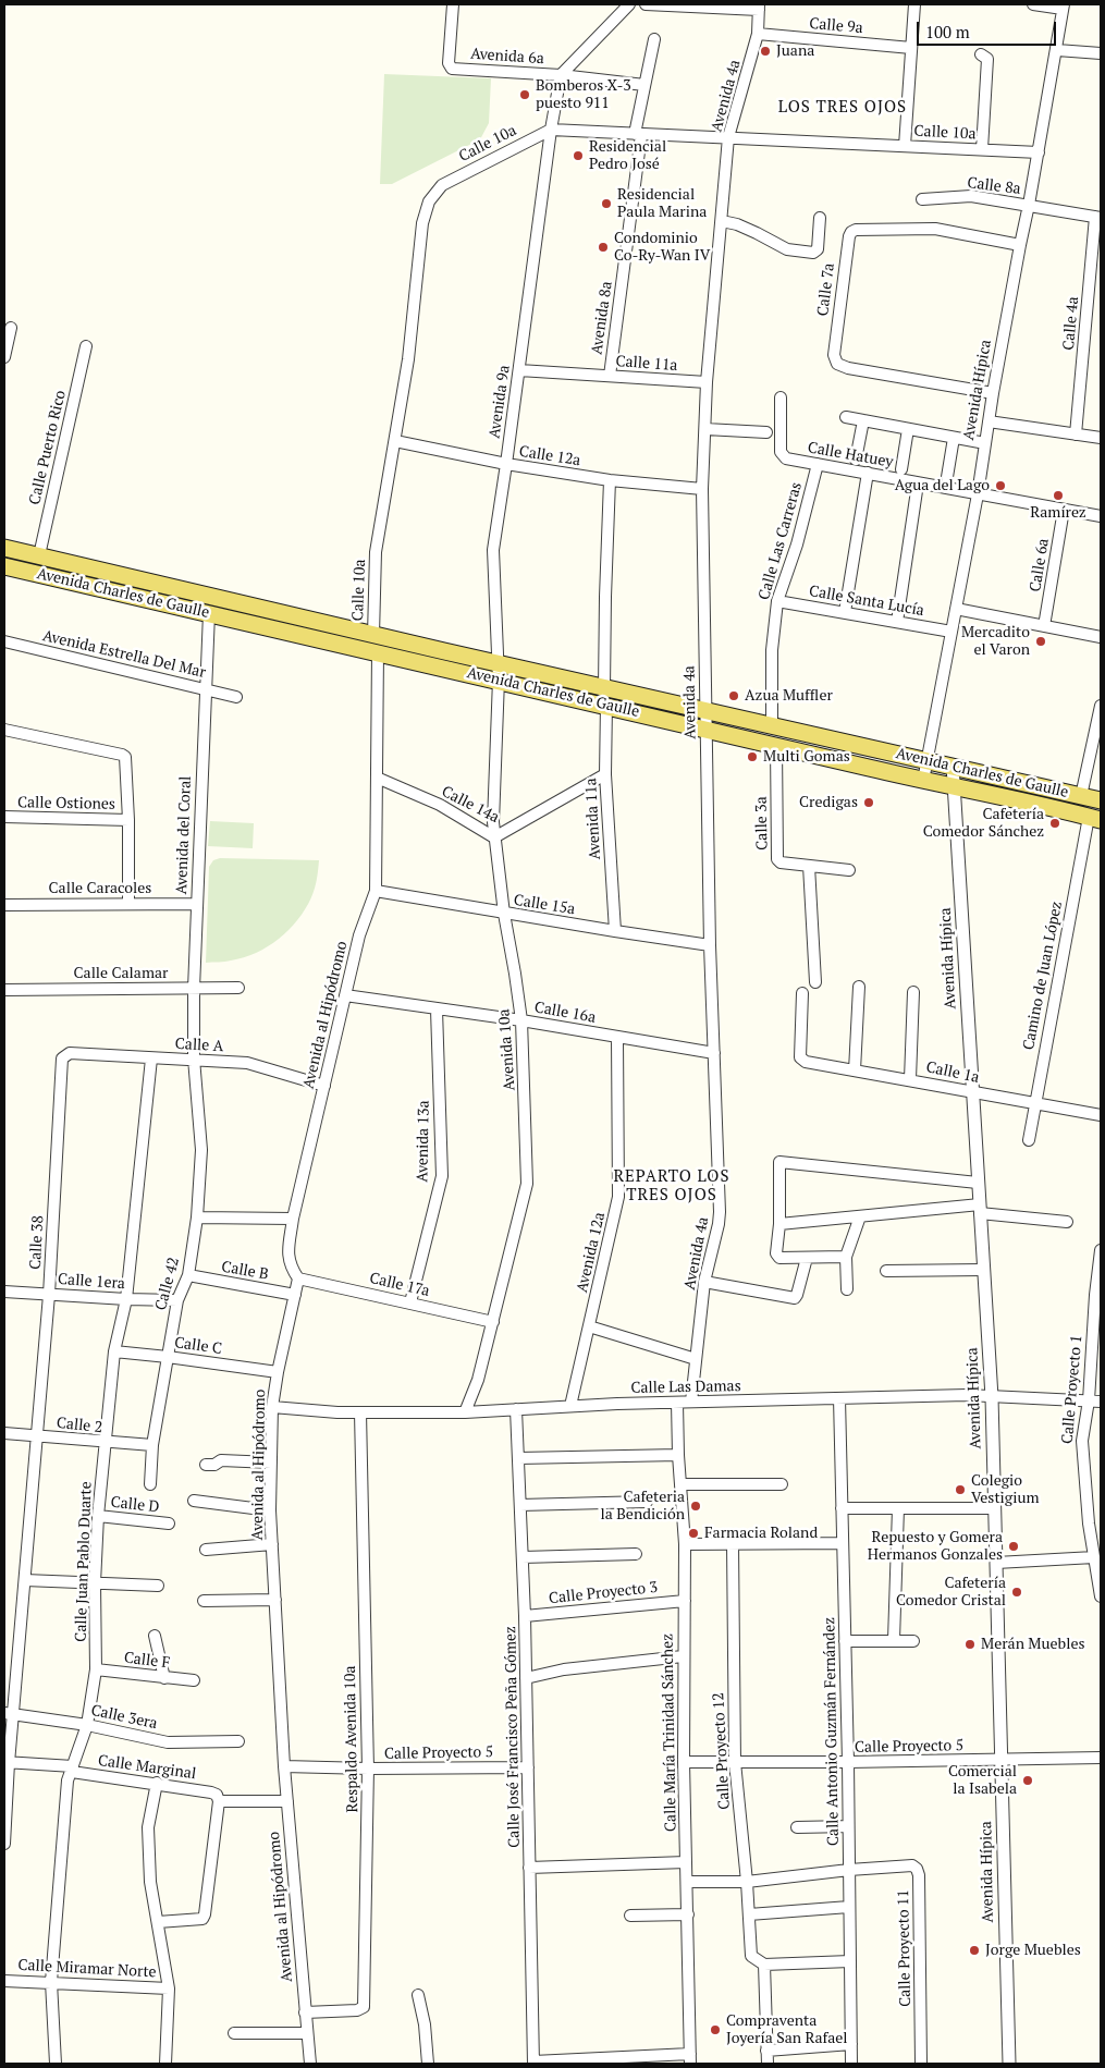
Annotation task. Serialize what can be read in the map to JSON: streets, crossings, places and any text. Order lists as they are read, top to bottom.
{
  "streets": {
    "main road": ["Avenida Charles de Gaulle"],
    "street": [
      "Calle 9a",
      "Avenida 6a",
      "Avenida 4a",
      "Calle 10a",
      "Calle 8a",
      "Calle 7a",
      "Avenida 8a",
      "Calle 4a",
      "Calle 11a",
      "Avenida Hípica",
      "Avenida 9a",
      "Calle Puerto Rico",
      "Calle Hatuey",
      "Calle 12a",
      "Calle Las Carreras",
      "Calle 6a",
      "Calle Santa Lucía",
      "Avenida Estrella Del Mar",
      "Calle Ostiones",
      "Calle 14a",
      "Avenida 11a",
      "Calle 3a",
      "Avenida del Coral",
      "Calle Caracoles",
      "Calle 15a",
      "Calle Calamar",
      "Camino de Juan López",
      "Calle 16a",
      "Avenida al Hipódromo",
      "Calle A",
      "Avenida 10a",
      "Calle 1a",
      "Avenida 13a",
      "Calle 38",
      "Avenida 12a",
      "Calle B",
      "Calle 1era",
      "Calle 42",
      "Calle 17a",
      "Calle C",
      "Calle Las Damas",
      "Calle Proyecto 1",
      "Calle 2",
      "Calle D",
      "Calle Juan Pablo Duarte",
      "Calle Proyecto 3",
      "Calle F",
      "Calle 3era",
      "Calle Antonio Guzmán Fernández",
      "Calle María Trinidad Sánchez",
      "Calle José Francisco Peña Gómez",
      "Respaldo Avenida 10a",
      "Calle Proyecto 5",
      "Calle Proyecto 12",
      "Calle Marginal",
      "Calle Proyecto 11",
      "Calle Miramar Norte"
    ]
  },
  "crossings": [
    ["Calle 9a", "Avenida 4a"],
    ["Avenida 6a", "Avenida 9a"],
    ["Avenida 4a", "Calle 10a"],
    ["Avenida 4a", "Calle 11a"],
    ["Avenida 4a", "Calle 12a"],
    ["Avenida 4a", "Avenida Charles de Gaulle"],
    ["Avenida 4a", "Calle 15a"],
    ["Avenida 4a", "Calle 16a"],
    ["Avenida 4a", "Calle Las Damas"],
    ["Calle 10a", "Avenida 8a"],
    ["Calle 10a", "Avenida Hípica"],
    ["Calle 10a", "Avenida 9a"],
    ["Calle 10a", "Calle 12a"],
    ["Calle 10a", "Avenida Charles de Gaulle"],
    ["Calle 8a", "Avenida Hípica"],
    ["Calle 7a", "Avenida Hípica"],
    ["Avenida 8a", "Calle 11a"],
    ["Calle 11a", "Avenida 9a"],
    ["Avenida Hípica", "Calle Hatuey"],
    ["Avenida Hípica", "Avenida Charles de Gaulle"],
    ["Avenida Hípica", "Calle Santa Lucía"],
    ["Avenida Hípica", "Calle 1a"],
    ["Avenida Hípica", "Calle Las Damas"],
    ["Avenida Hípica", "Calle Proyecto 5"],
    ["Avenida 9a", "Calle 12a"],
    ["Avenida 9a", "Avenida Charles de Gaulle"],
    ["Avenida 9a", "Avenida 10a"],
    ["Calle Puerto Rico", "Avenida Charles de Gaulle"],
    ["Calle Hatuey", "Calle Las Carreras"],
    ["Calle Hatuey", "Calle 6a"],
    ["Calle Las Carreras", "Avenida Charles de Gaulle"],
    ["Calle Las Carreras", "Calle Santa Lucía"],
    ["Avenida Charles de Gaulle", "Avenida 11a"],
    ["Avenida Charles de Gaulle", "Calle 3a"],
    ["Avenida Charles de Gaulle", "Avenida del Coral"],
    ["Avenida Charles de Gaulle", "Camino de Juan López"],
    ["Avenida Charles de Gaulle", "Avenida al Hipódromo"],
    ["Avenida Charles de Gaulle", "Avenida 10a"],
    ["Avenida Estrella Del Mar", "Avenida del Coral"],
    ["Calle 14a", "Avenida 11a"],
    ["Calle 14a", "Avenida al Hipódromo"],
    ["Calle 14a", "Avenida 10a"],
    ["Avenida 11a", "Calle 15a"],
    ["Avenida del Coral", "Calle Caracoles"],
    ["Avenida del Coral", "Calle Calamar"],
    ["Avenida del Coral", "Calle A"],
    ["Avenida del Coral", "Calle 42"],
    ["Calle 15a", "Avenida al Hipódromo"],
    ["Calle 15a", "Avenida 10a"],
    ["Camino de Juan López", "Calle 1a"],
    ["Calle 16a", "Avenida al Hipódromo"],
    ["Calle 16a", "Avenida 10a"],
    ["Calle 16a", "Avenida 13a"],
    ["Calle 16a", "Avenida 12a"],
    ["Avenida al Hipódromo", "Calle A"],
    ["Avenida al Hipódromo", "Calle B"],
    ["Avenida al Hipódromo", "Calle 17a"],
    ["Avenida al Hipódromo", "Calle C"],
    ["Avenida al Hipódromo", "Calle Las Damas"],
    ["Avenida al Hipódromo", "Respaldo Avenida 10a"],
    ["Avenida al Hipódromo", "Calle Proyecto 5"],
    ["Avenida al Hipódromo", "Calle Marginal"],
    ["Calle A", "Calle 38"],
    ["Calle A", "Calle 42"],
    ["Calle A", "Calle Juan Pablo Duarte"],
    ["Avenida 10a", "Calle 17a"],
    ["Avenida 10a", "Calle Las Damas"],
    ["Avenida 13a", "Calle 17a"],
    ["Calle 38", "Calle 1era"],
    ["Calle 38", "Calle 2"],
    ["Calle 38", "Calle 3era"],
    ["Calle 38", "Calle Marginal"],
    ["Avenida 12a", "Calle Las Damas"],
    ["Calle B", "Calle 42"],
    ["Calle 1era", "Calle 42"],
    ["Calle 1era", "Calle Juan Pablo Duarte"],
    ["Calle 42", "Calle C"],
    ["Calle 42", "Calle 2"],
    ["Calle C", "Calle Juan Pablo Duarte"],
    ["Calle Las Damas", "Calle Proyecto 1"],
    ["Calle Las Damas", "Calle Antonio Guzmán Fernández"],
    ["Calle Las Damas", "Calle María Trinidad Sánchez"],
    ["Calle Las Damas", "Calle José Francisco Peña Gómez"],
    ["Calle Las Damas", "Respaldo Avenida 10a"],
    ["Calle 2", "Calle Juan Pablo Duarte"],
    ["Calle D", "Calle Juan Pablo Duarte"],
    ["Calle Juan Pablo Duarte", "Calle F"],
    ["Calle Juan Pablo Duarte", "Calle 3era"],
    ["Calle Juan Pablo Duarte", "Calle Marginal"],
    ["Calle Juan Pablo Duarte", "Calle Miramar Norte"],
    ["Calle Proyecto 3", "Calle María Trinidad Sánchez"],
    ["Calle Proyecto 3", "Calle José Francisco Peña Gómez"],
    ["Calle Antonio Guzmán Fernández", "Calle Proyecto 5"],
    ["Calle Antonio Guzmán Fernández", "Calle Proyecto 11"],
    ["Calle María Trinidad Sánchez", "Calle Proyecto 5"],
    ["Calle María Trinidad Sánchez", "Calle Proyecto 11"],
    ["Calle José Francisco Peña Gómez", "Calle Proyecto 5"],
    ["Respaldo Avenida 10a", "Calle Proyecto 5"],
    ["Calle Proyecto 5", "Calle Proyecto 12"],
    ["Calle Proyecto 12", "Calle Proyecto 11"]
  ],
  "districts": ["LOS TRES OJOS", "REPARTO LOS TRES OJOS"],
  "places": [
    "Juana",
    "Bomberos X-3 puesto 911",
    "Residencial Pedro José",
    "Residencial Paula Marina",
    "Condominio Co-Ry-Wan IV",
    "Agua del Lago",
    "Ramírez",
    "Mercadito el Varon",
    "Azua Muffler",
    "Multi Gomas",
    "Credigas",
    "Cafetería Comedor Sánchez",
    "Colegio Vestigium",
    "Cafeteria la Bendición",
    "Farmacia Roland",
    "Repuesto y Gomera Hermanos Gonzales",
    "Cafetería Comedor Cristal",
    "Merán Muebles",
    "Comercial la Isabela",
    "Jorge Muebles",
    "Compraventa Joyería San Rafael"
  ],
  "scale_bar": "100 m"
}
